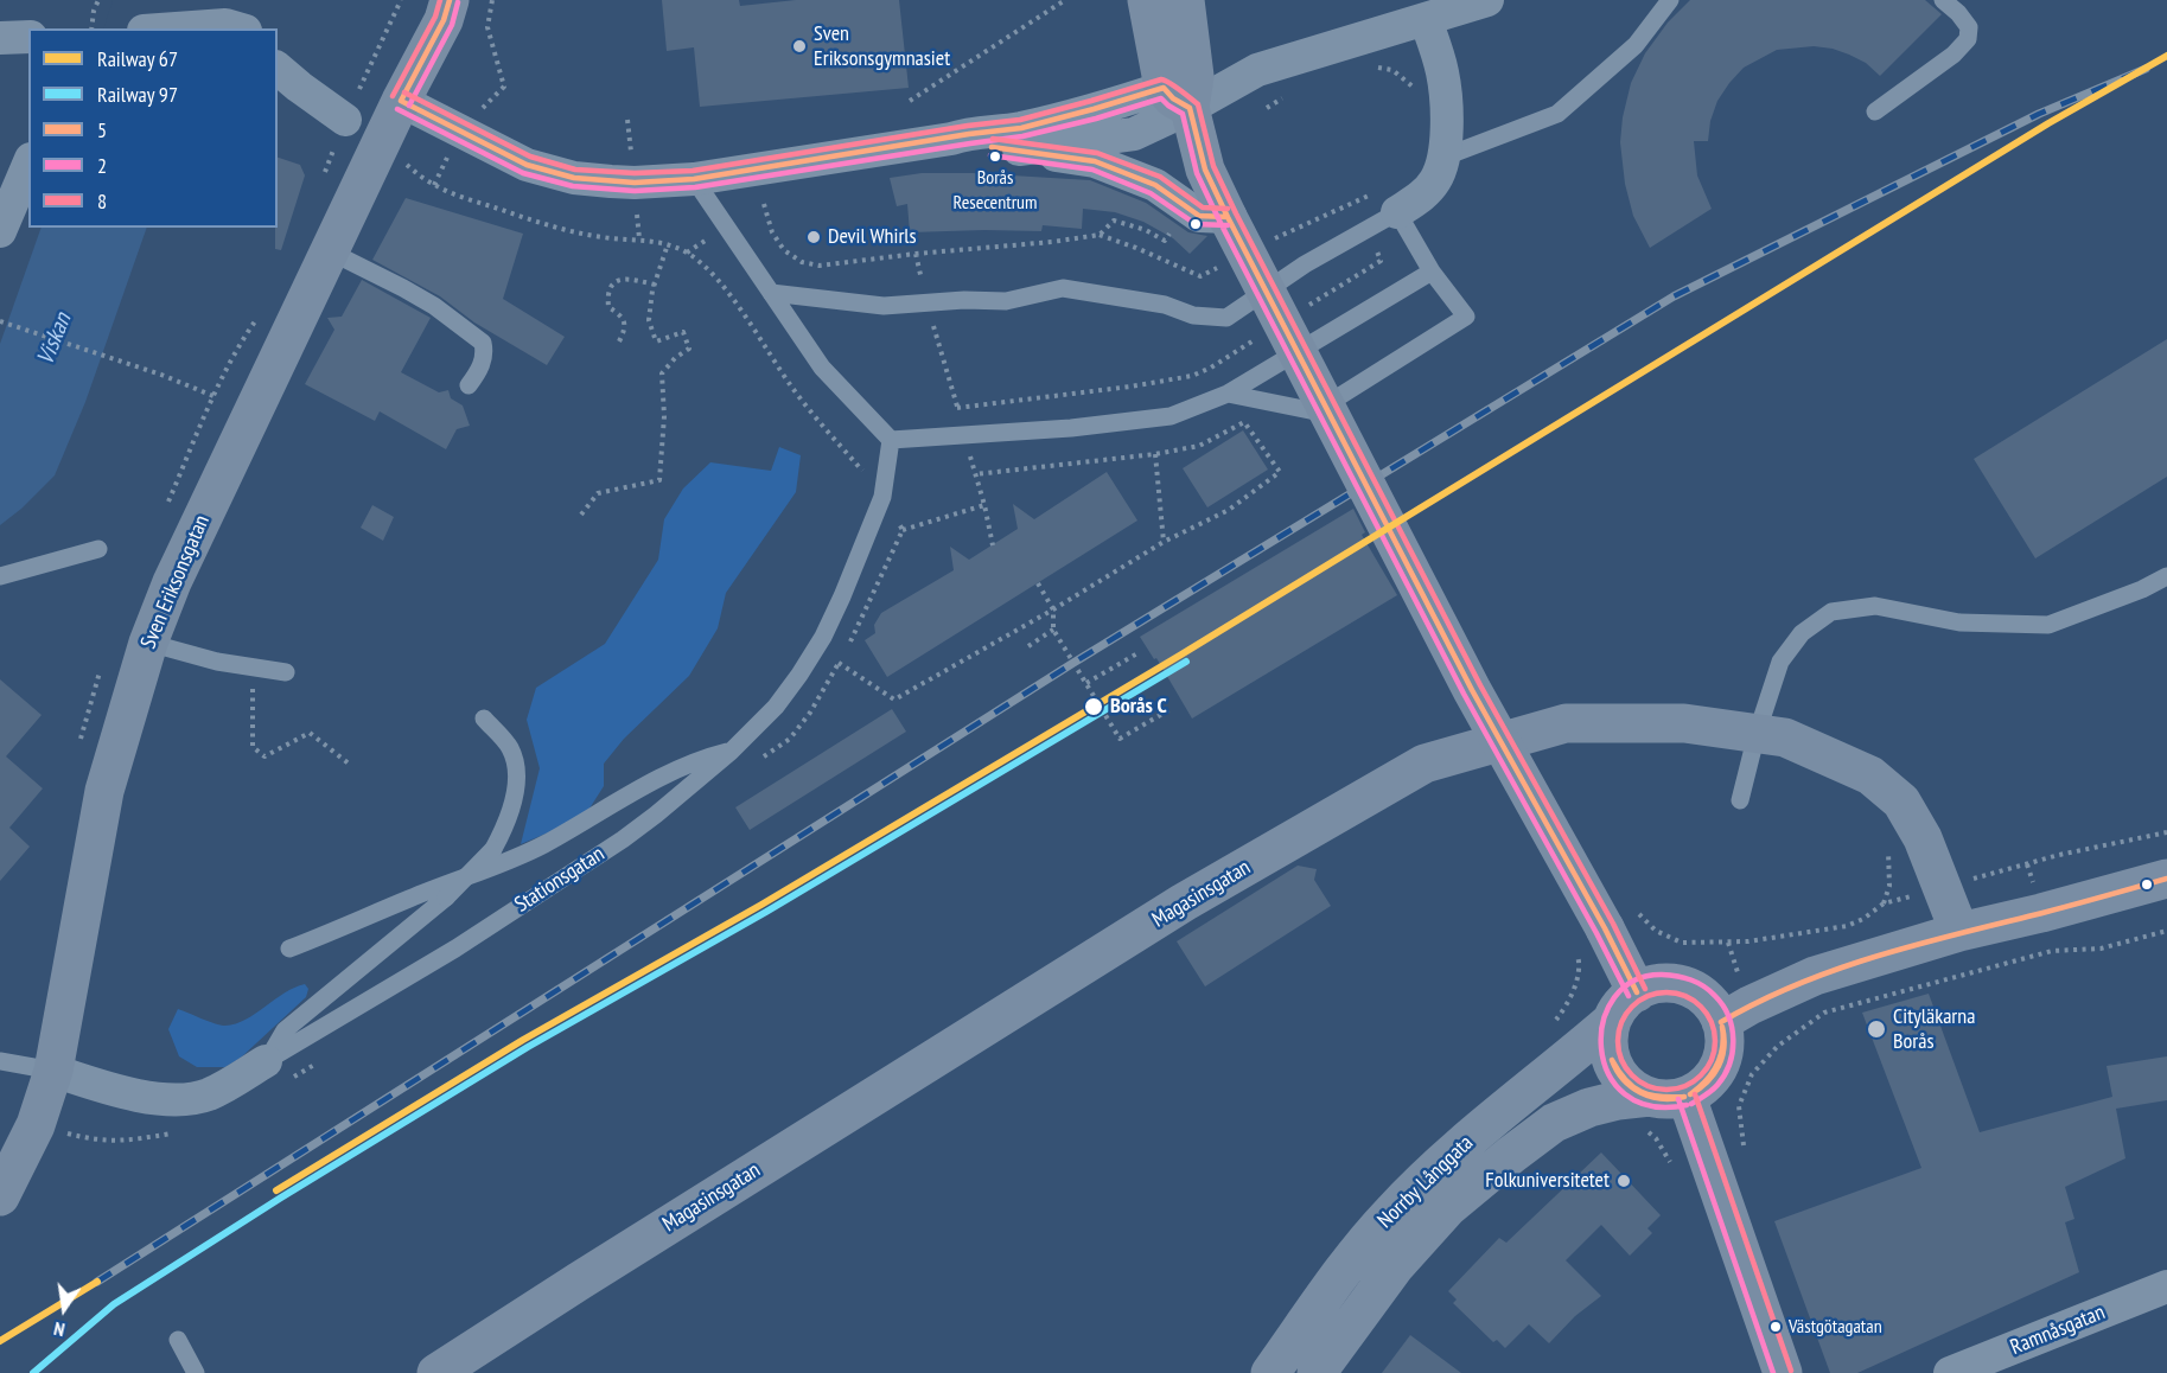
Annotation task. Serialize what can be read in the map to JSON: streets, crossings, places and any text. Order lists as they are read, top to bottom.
{
  "streets": {
    "street": [
      "Sven Eriksonsgatan",
      "Stationsgatan",
      "Magasinsgatan",
      "Norrby Långgata",
      "Ramnåsgatan"
    ]
  },
  "crossings": [
    ["Sven Eriksonsgatan", "Stationsgatan"]
  ],
  "water": ["Viskan"],
  "places": [
    "Sven Eriksonsgymnasiet",
    "Borås Resecentrum",
    "Devil Whirls",
    "Borås C",
    "Cityläkarna Borås",
    "Folkuniversitetet",
    "Västgötagatan"
  ],
  "lines": [
    "transit line 5",
    "transit line 8",
    "transit line 2",
    "rail line 67",
    "rail line 97"
  ],
  "legend": [
    "Railway 67",
    "Railway 97",
    "5",
    "2",
    "8"
  ],
  "north": "bottom"
}
